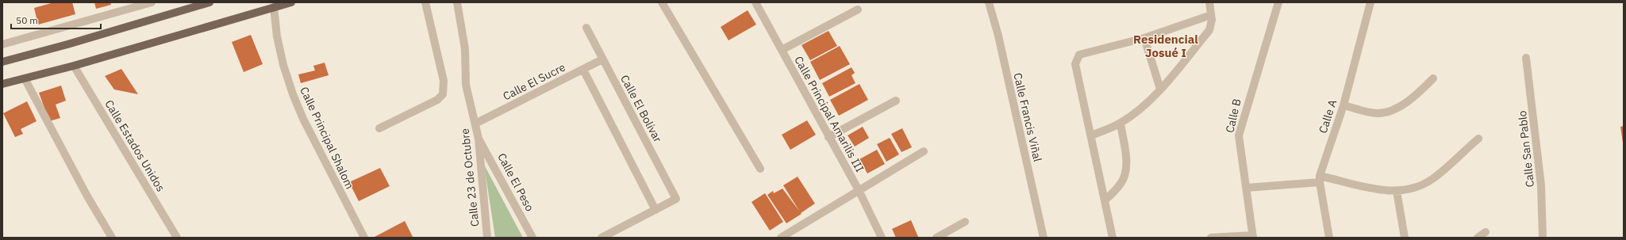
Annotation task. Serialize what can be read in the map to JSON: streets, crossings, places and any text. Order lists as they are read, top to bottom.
{
  "streets": {
    "street": [
      "Calle El Sucre",
      "Calle El Bolívar",
      "Calle Principal Amarilis III",
      "Calle B",
      "Calle A",
      "Calle Francis Viñal",
      "Calle Principal Shalom",
      "Calle Estados Unidos",
      "Calle San Pablo",
      "Calle 23 de Octubre",
      "Calle El Peso"
    ]
  },
  "crossings": [
    ["Calle El Sucre", "Calle El Bolívar"],
    ["Calle El Sucre", "Calle 23 de Octubre"],
    ["Calle 23 de Octubre", "Calle El Peso"]
  ],
  "districts": ["Residencial Josué I"],
  "scale_bar": "50 m"
}
